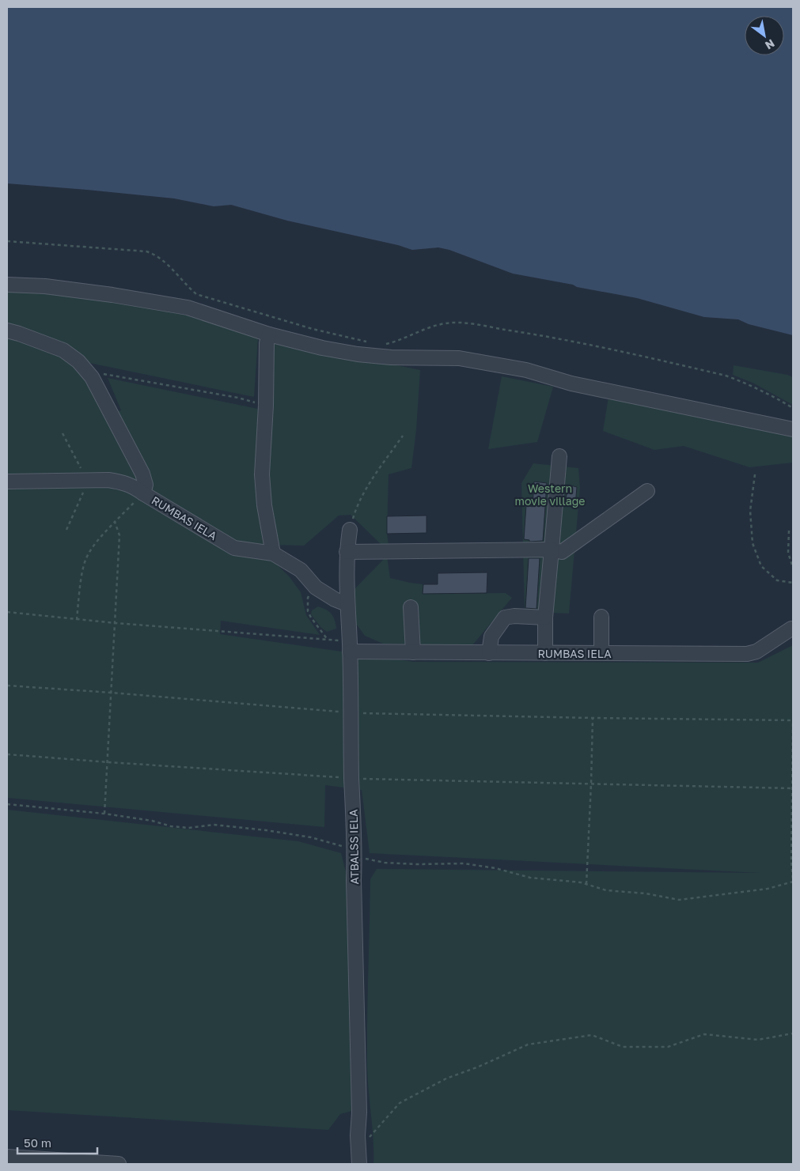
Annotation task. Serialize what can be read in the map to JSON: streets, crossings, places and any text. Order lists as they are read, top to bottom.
{
  "streets": {
    "street": ["RUMBAS IELA", "ATBALSS IELA"]
  },
  "crossings": [
    ["RUMBAS IELA", "ATBALSS IELA"]
  ],
  "parks": ["Western movie village"],
  "scale_bar": "50 m",
  "north": "bottom right"
}
